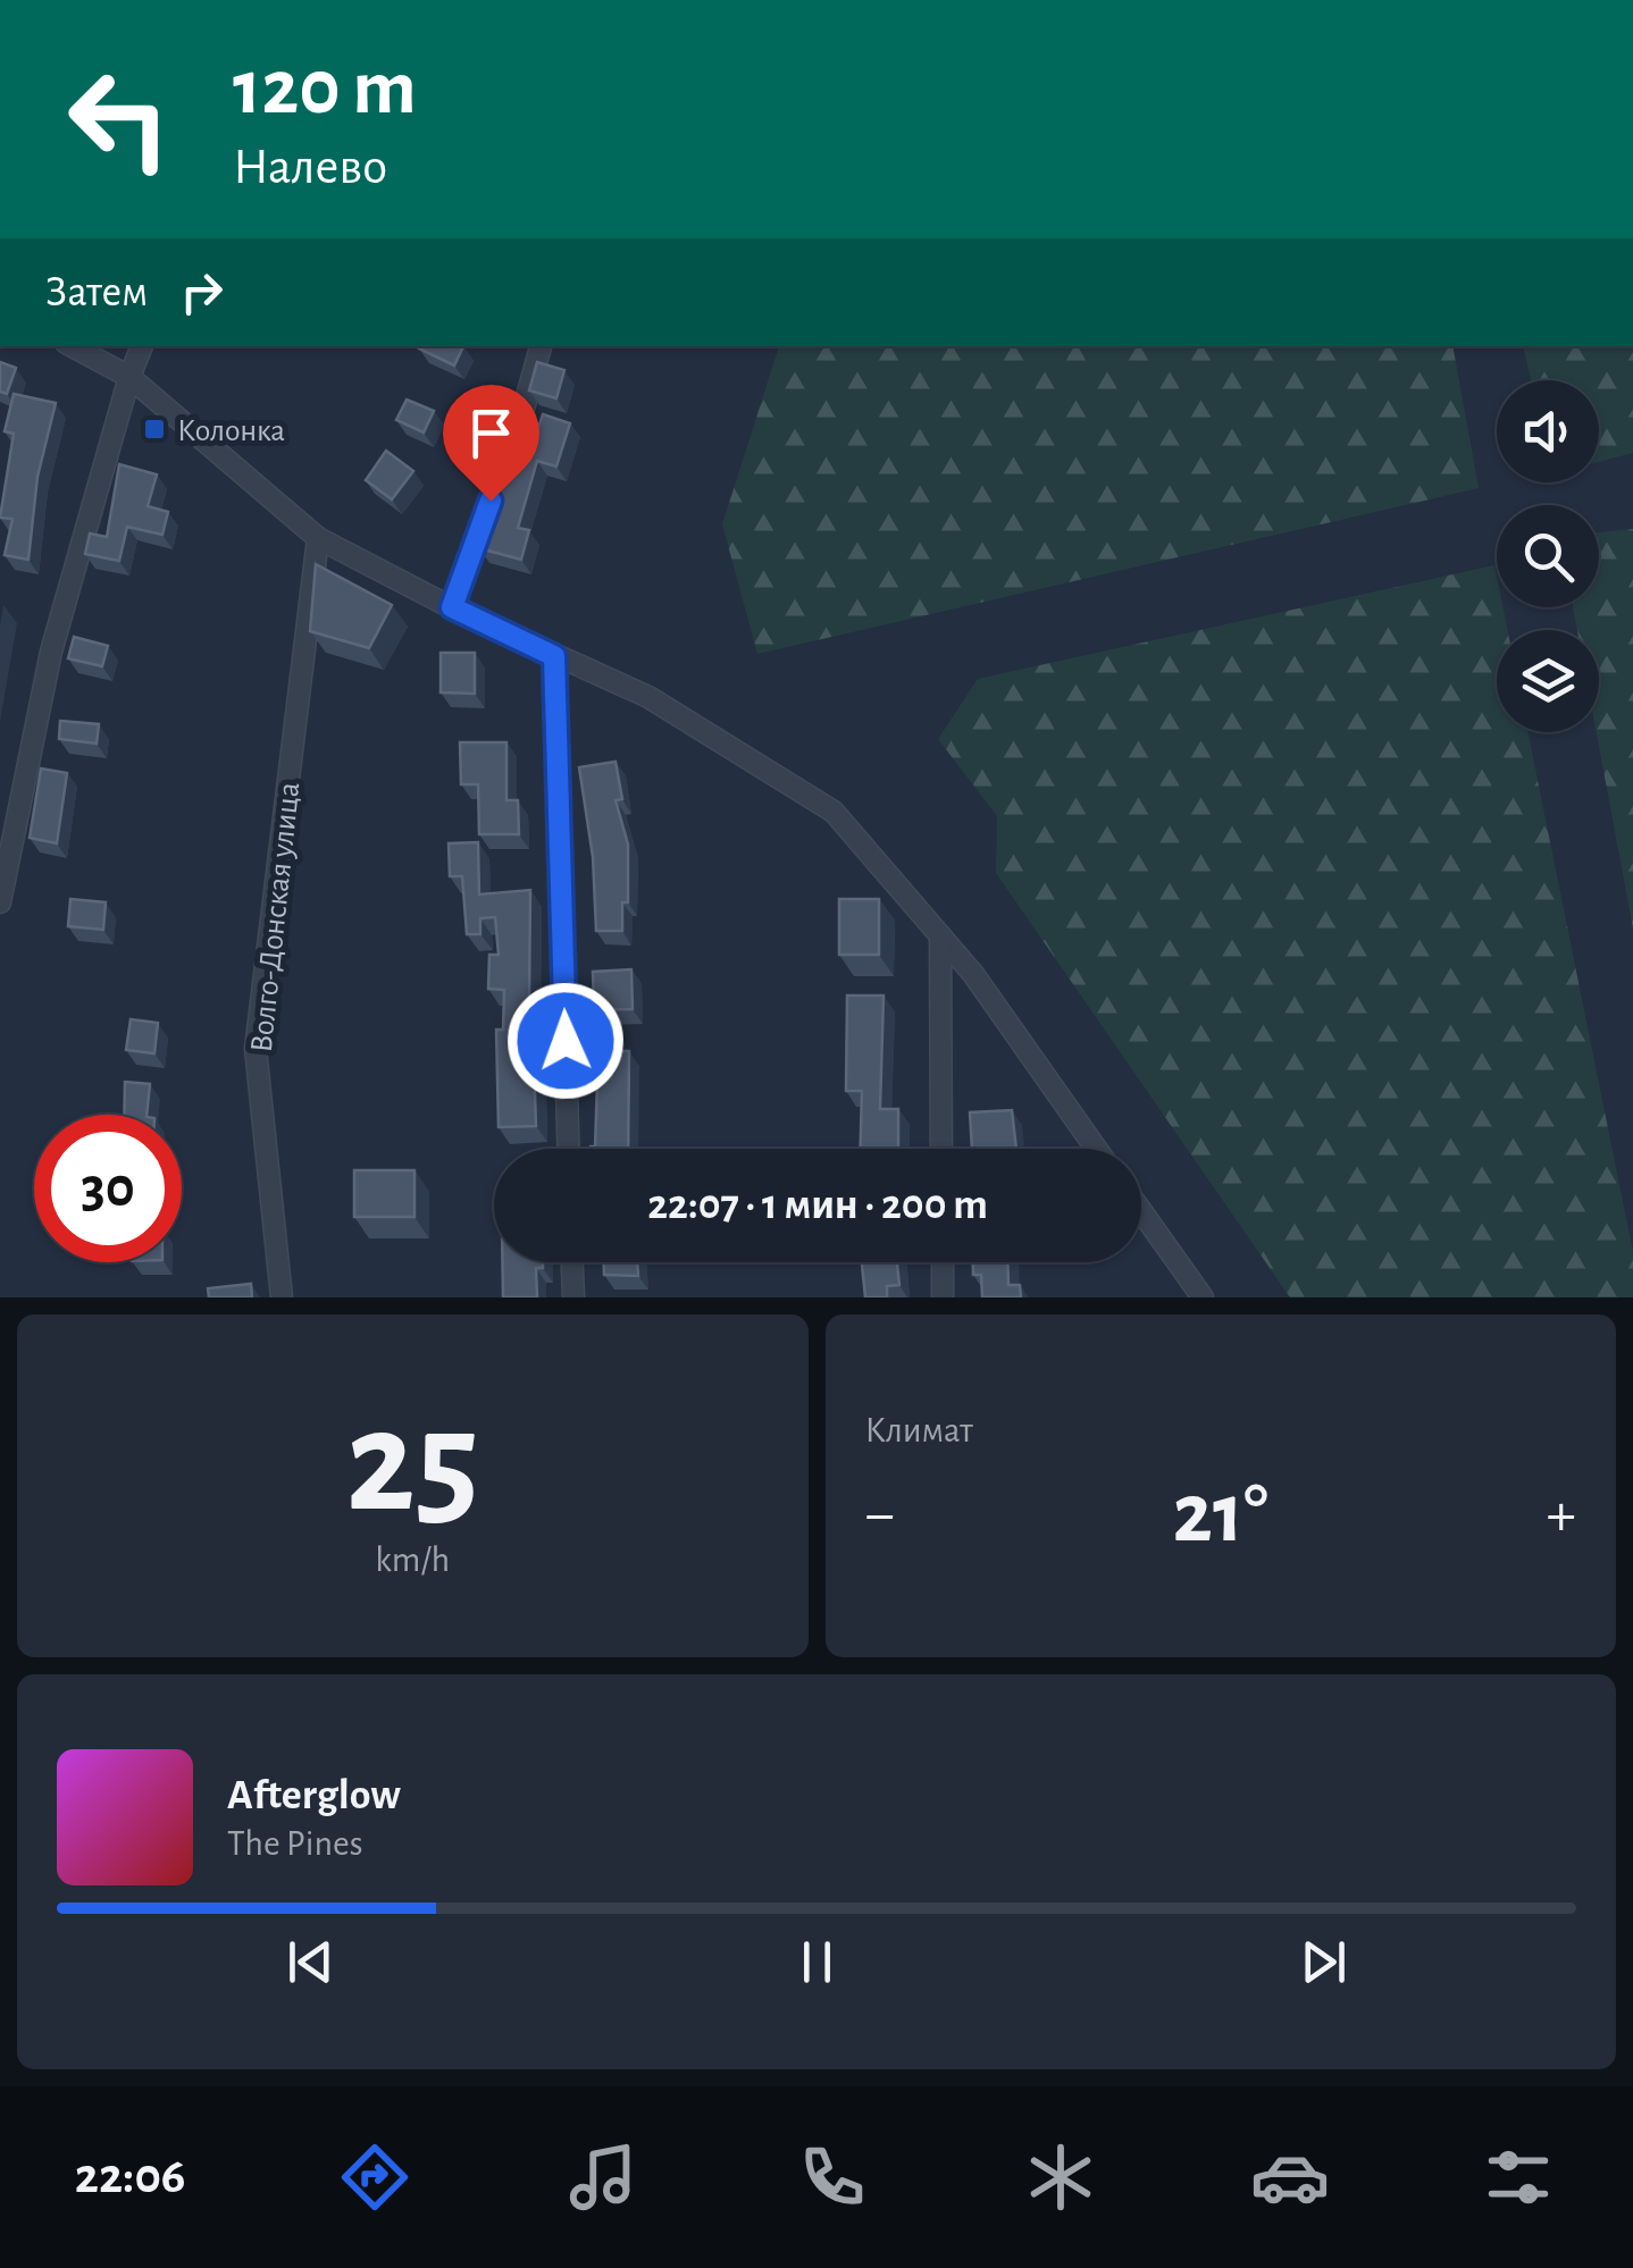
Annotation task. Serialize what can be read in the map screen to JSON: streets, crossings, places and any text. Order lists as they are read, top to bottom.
{
  "streets": {
    "street": ["Волго-Донская улица"]
  },
  "places": {
    "transit": ["Колонка"]
  },
  "page": {
    "turn": ["120 m", "Налево"],
    "then": "Затем",
    "limit": "30",
    "trip": "22:07 · 1 мин · 200 m",
    "tile": [
      ["25", "km/h"],
      "Климат"
    ],
    "heat": ["−", "21°", "+"],
    "song": ["Afterglow", "The Pines"],
    "tabs": "22:06"
  }
}
